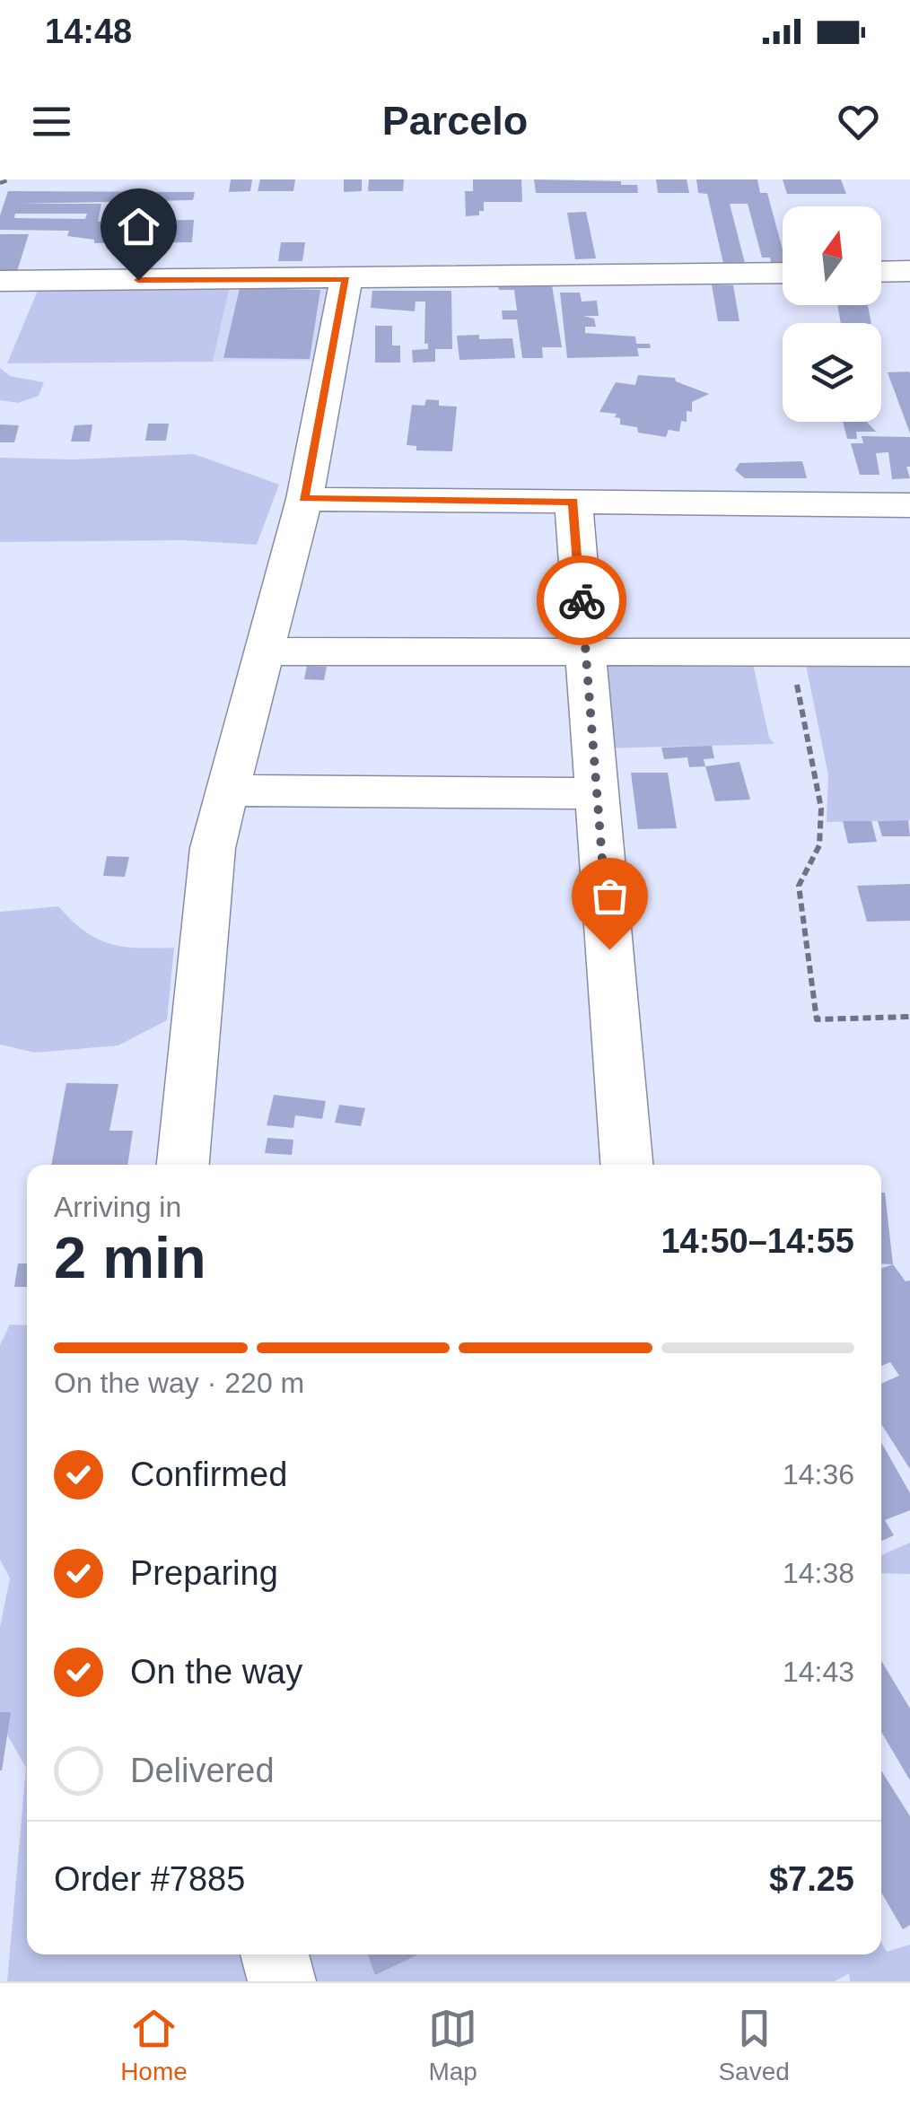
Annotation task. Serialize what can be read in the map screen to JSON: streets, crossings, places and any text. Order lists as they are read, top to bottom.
{
  "north": "top",
  "page": {
    "status": "14:48",
    "header": "Parcelo",
    "heading": ["2 min", "Arriving in", "14:50–14:55"],
    "panel": ["Order #7885", "$7.25"],
    "bar": "On the way · 220 m",
    "list": [
      ["Confirmed", "14:36"],
      ["Preparing", "14:38"],
      ["On the way", "14:43"],
      "Delivered"
    ],
    "tabs": ["Home", "Map", "Saved"]
  }
}
